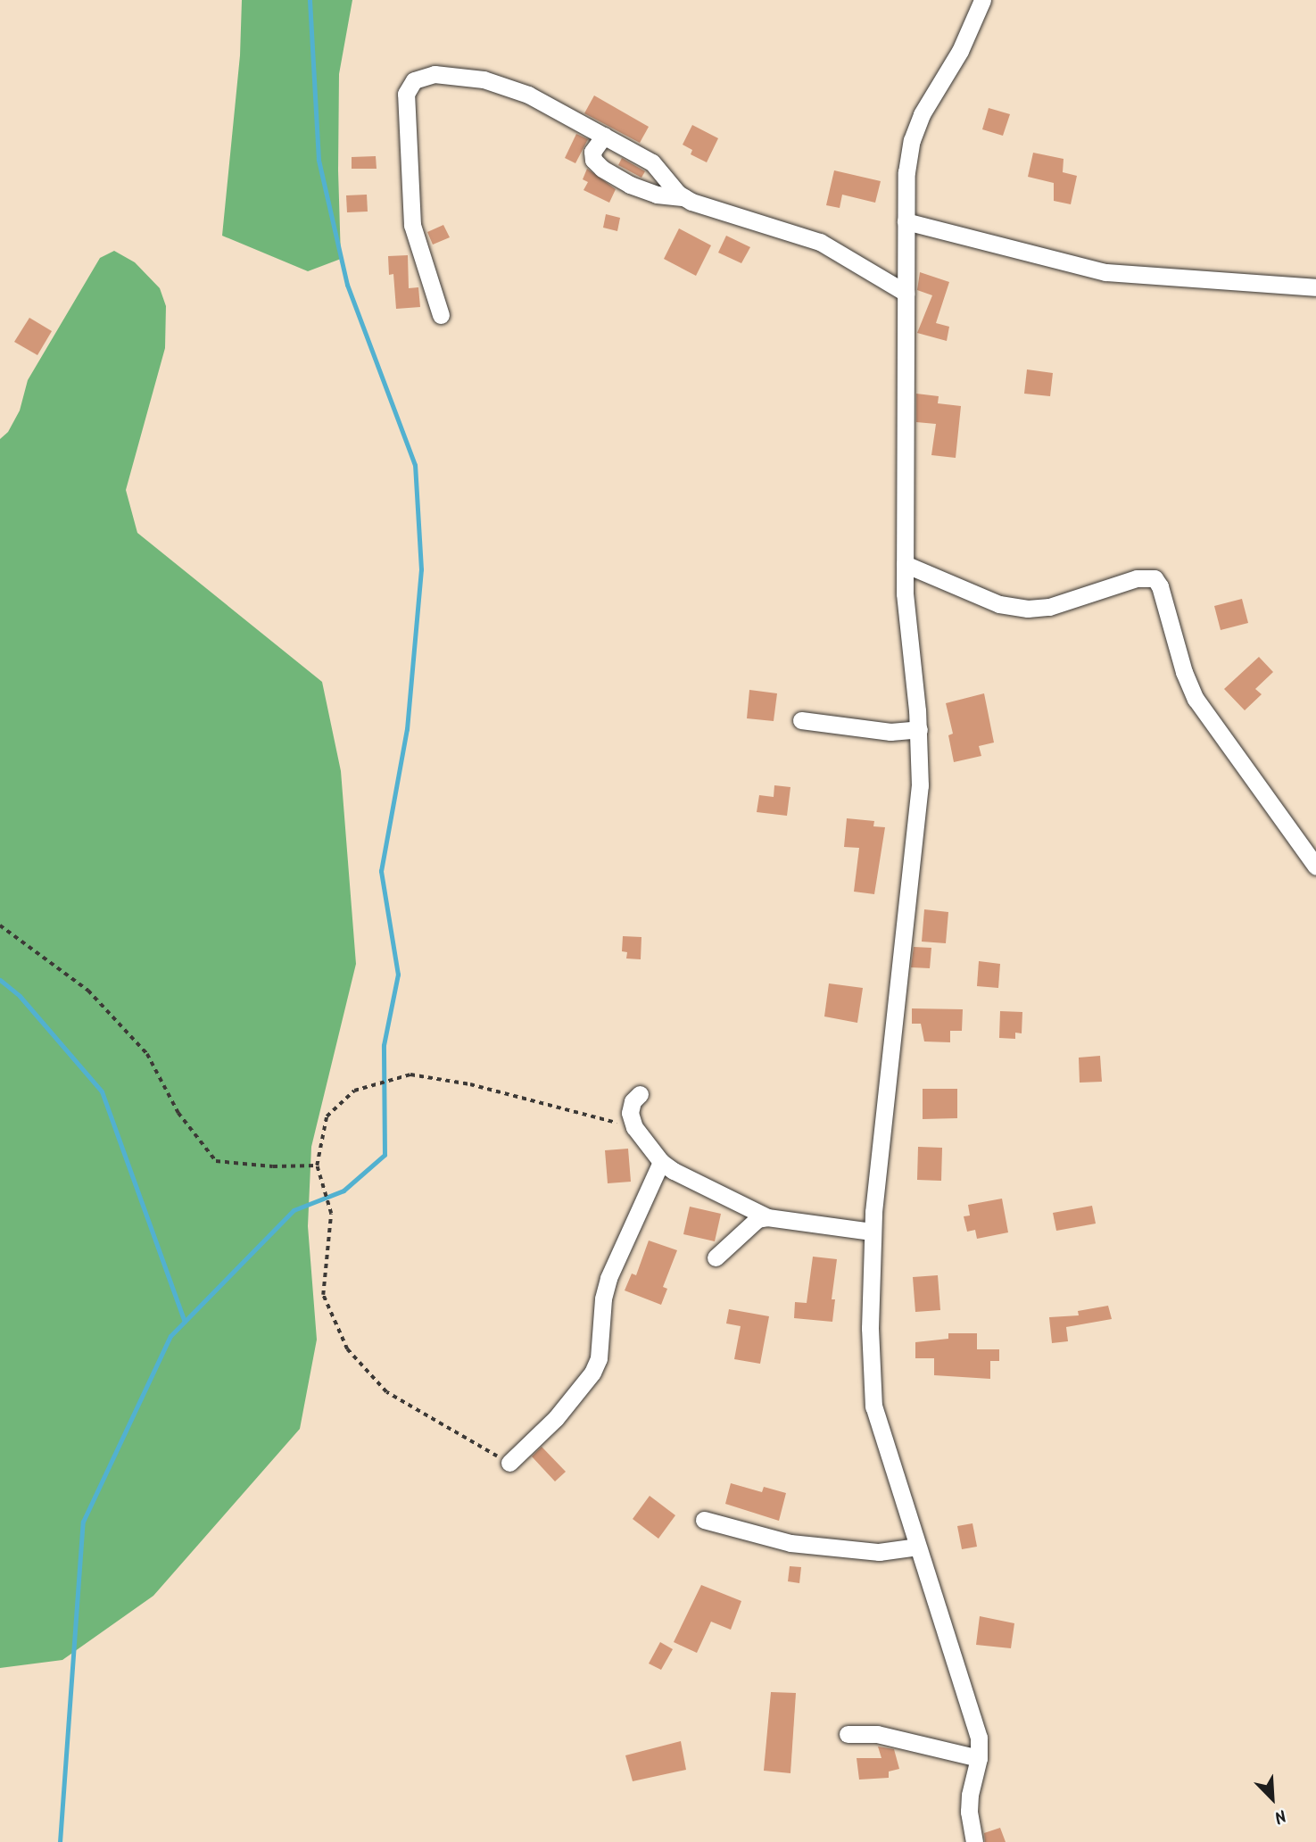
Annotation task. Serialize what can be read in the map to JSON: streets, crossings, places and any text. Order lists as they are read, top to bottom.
{
  "north": "bottom right"
}
